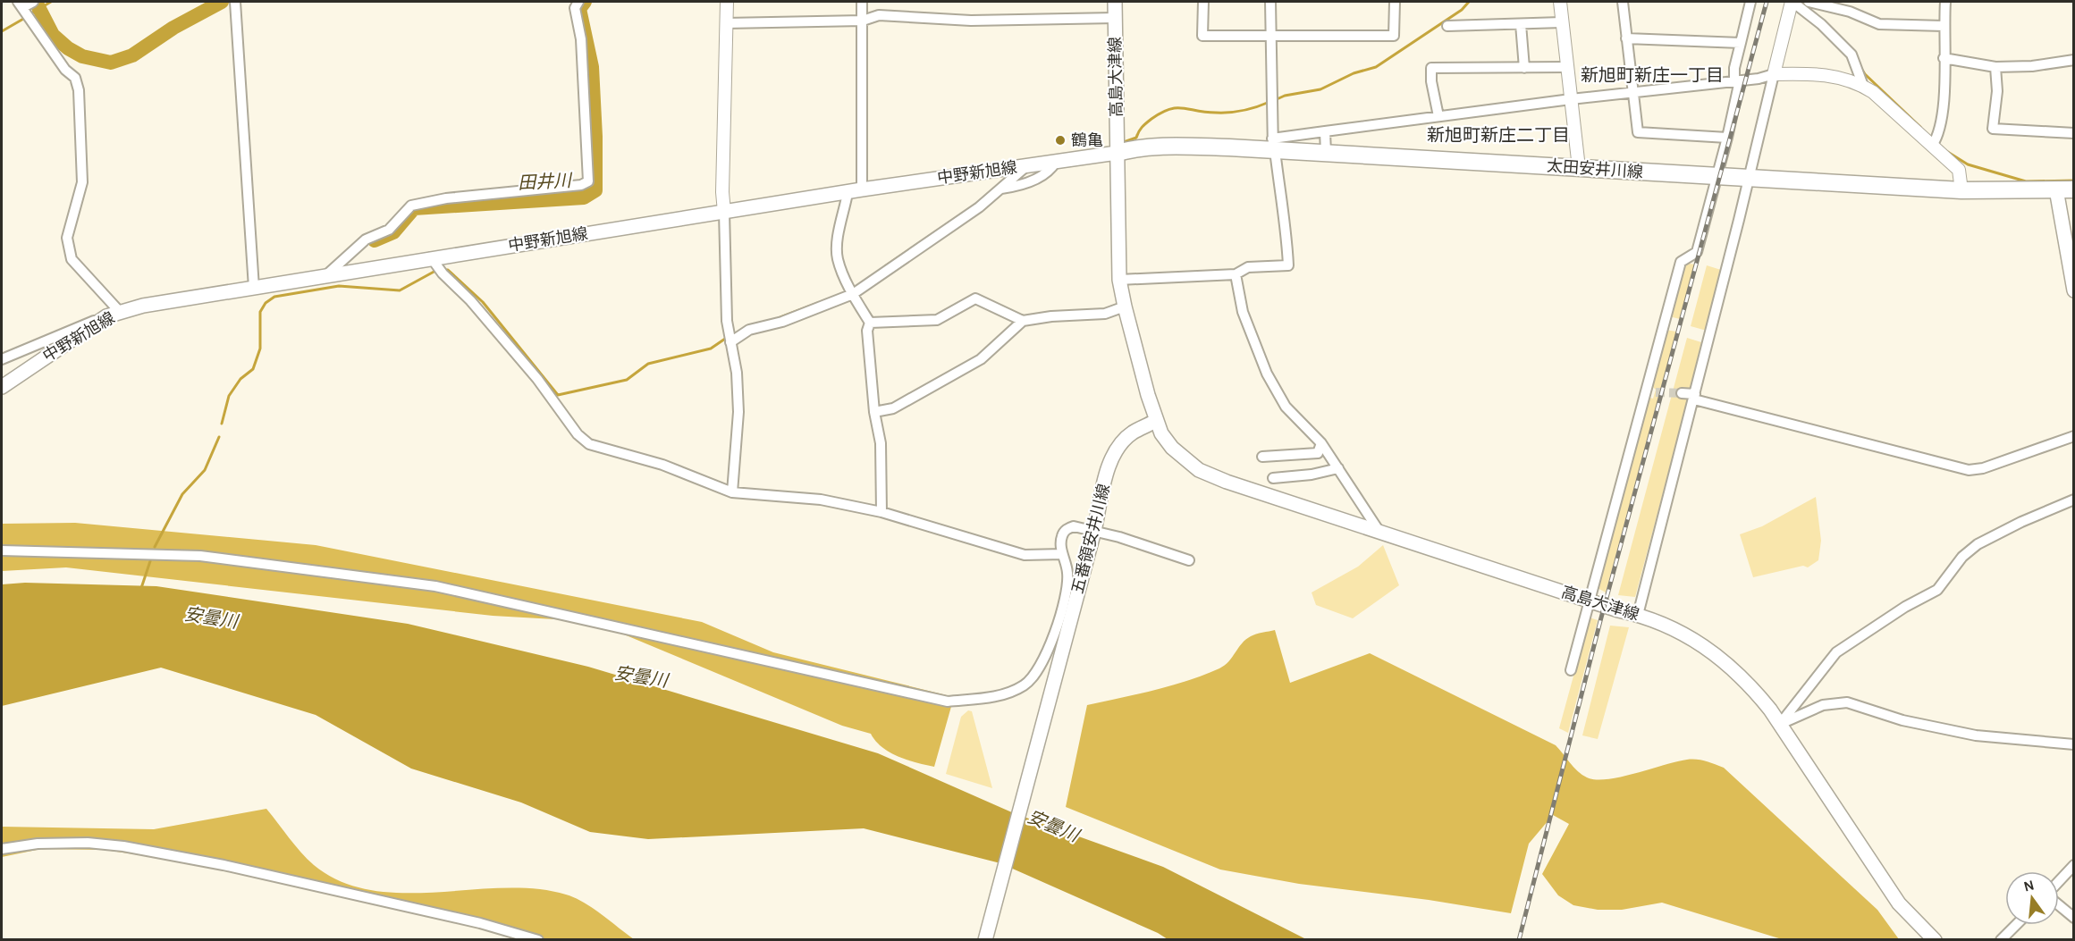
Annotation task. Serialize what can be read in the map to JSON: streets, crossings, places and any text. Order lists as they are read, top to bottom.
{
  "streets": {
    "main road": [
      "高島大津線",
      "太田安井川線",
      "中野新旭線",
      "五番領安井川線"
    ]
  },
  "crossings": [
    ["高島大津線", "太田安井川線"],
    ["高島大津線", "中野新旭線"],
    ["高島大津線", "五番領安井川線"],
    ["太田安井川線", "中野新旭線"]
  ],
  "districts": ["新旭町新庄一丁目", "新旭町新庄二丁目"],
  "water": ["田井川", "安曇川"],
  "places": ["鶴亀"],
  "north": "top"
}
